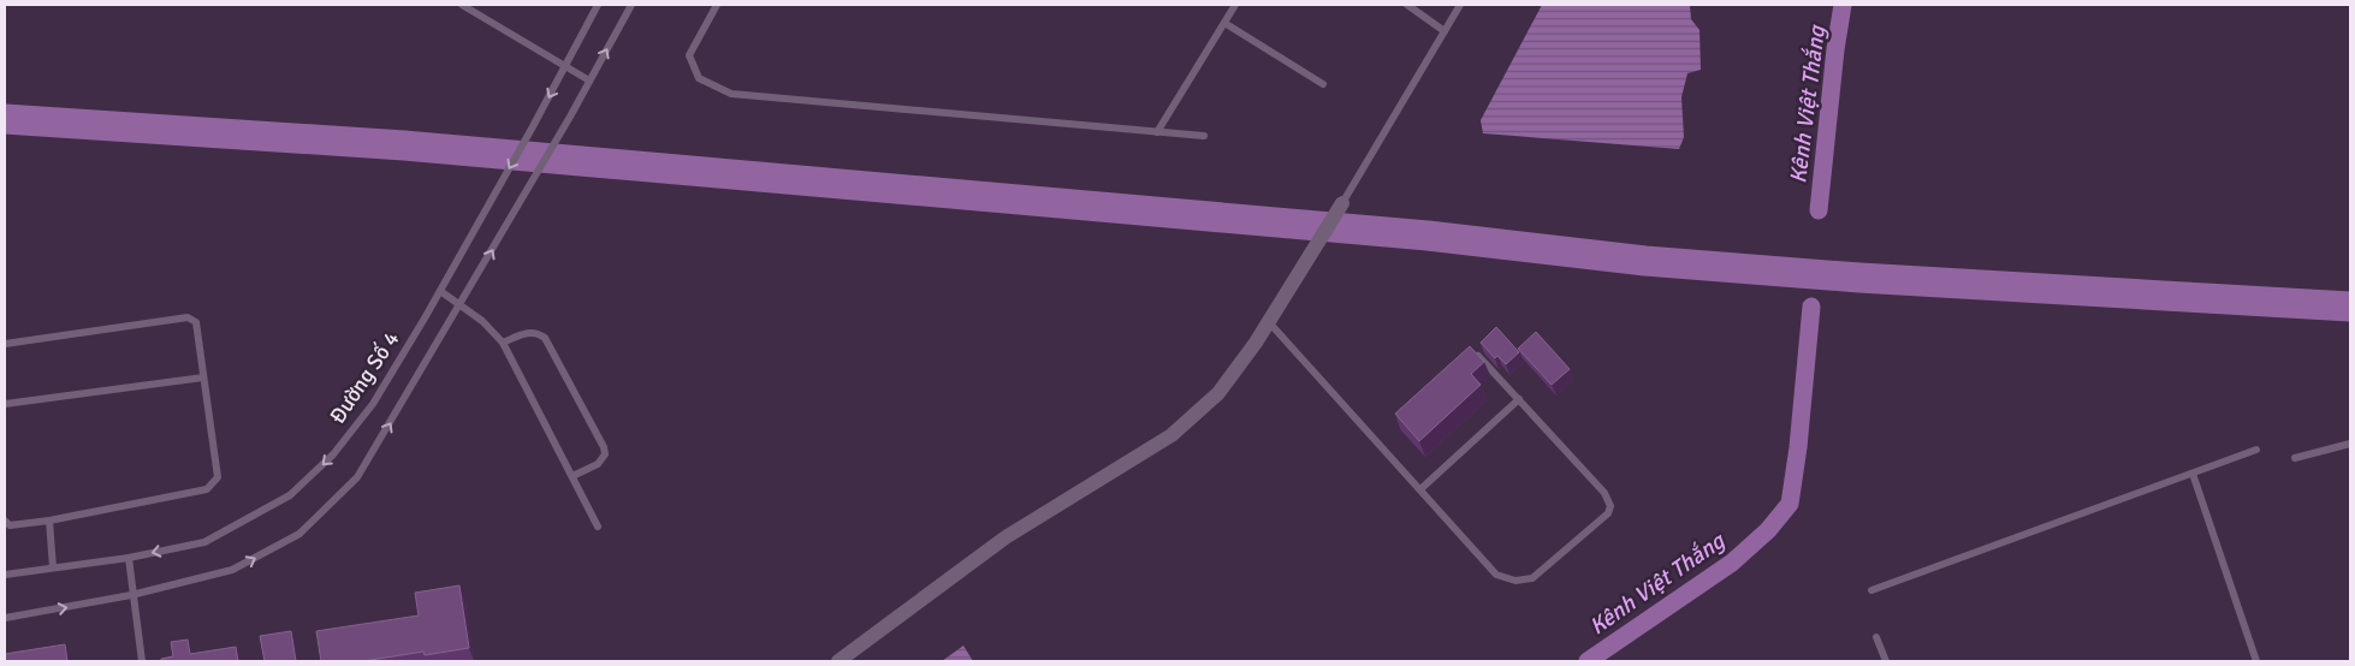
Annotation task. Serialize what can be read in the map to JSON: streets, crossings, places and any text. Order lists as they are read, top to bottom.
{
  "streets": {
    "lane": ["Đường Số 4"]
  },
  "water": ["Kênh Việt Thắng"]
}
